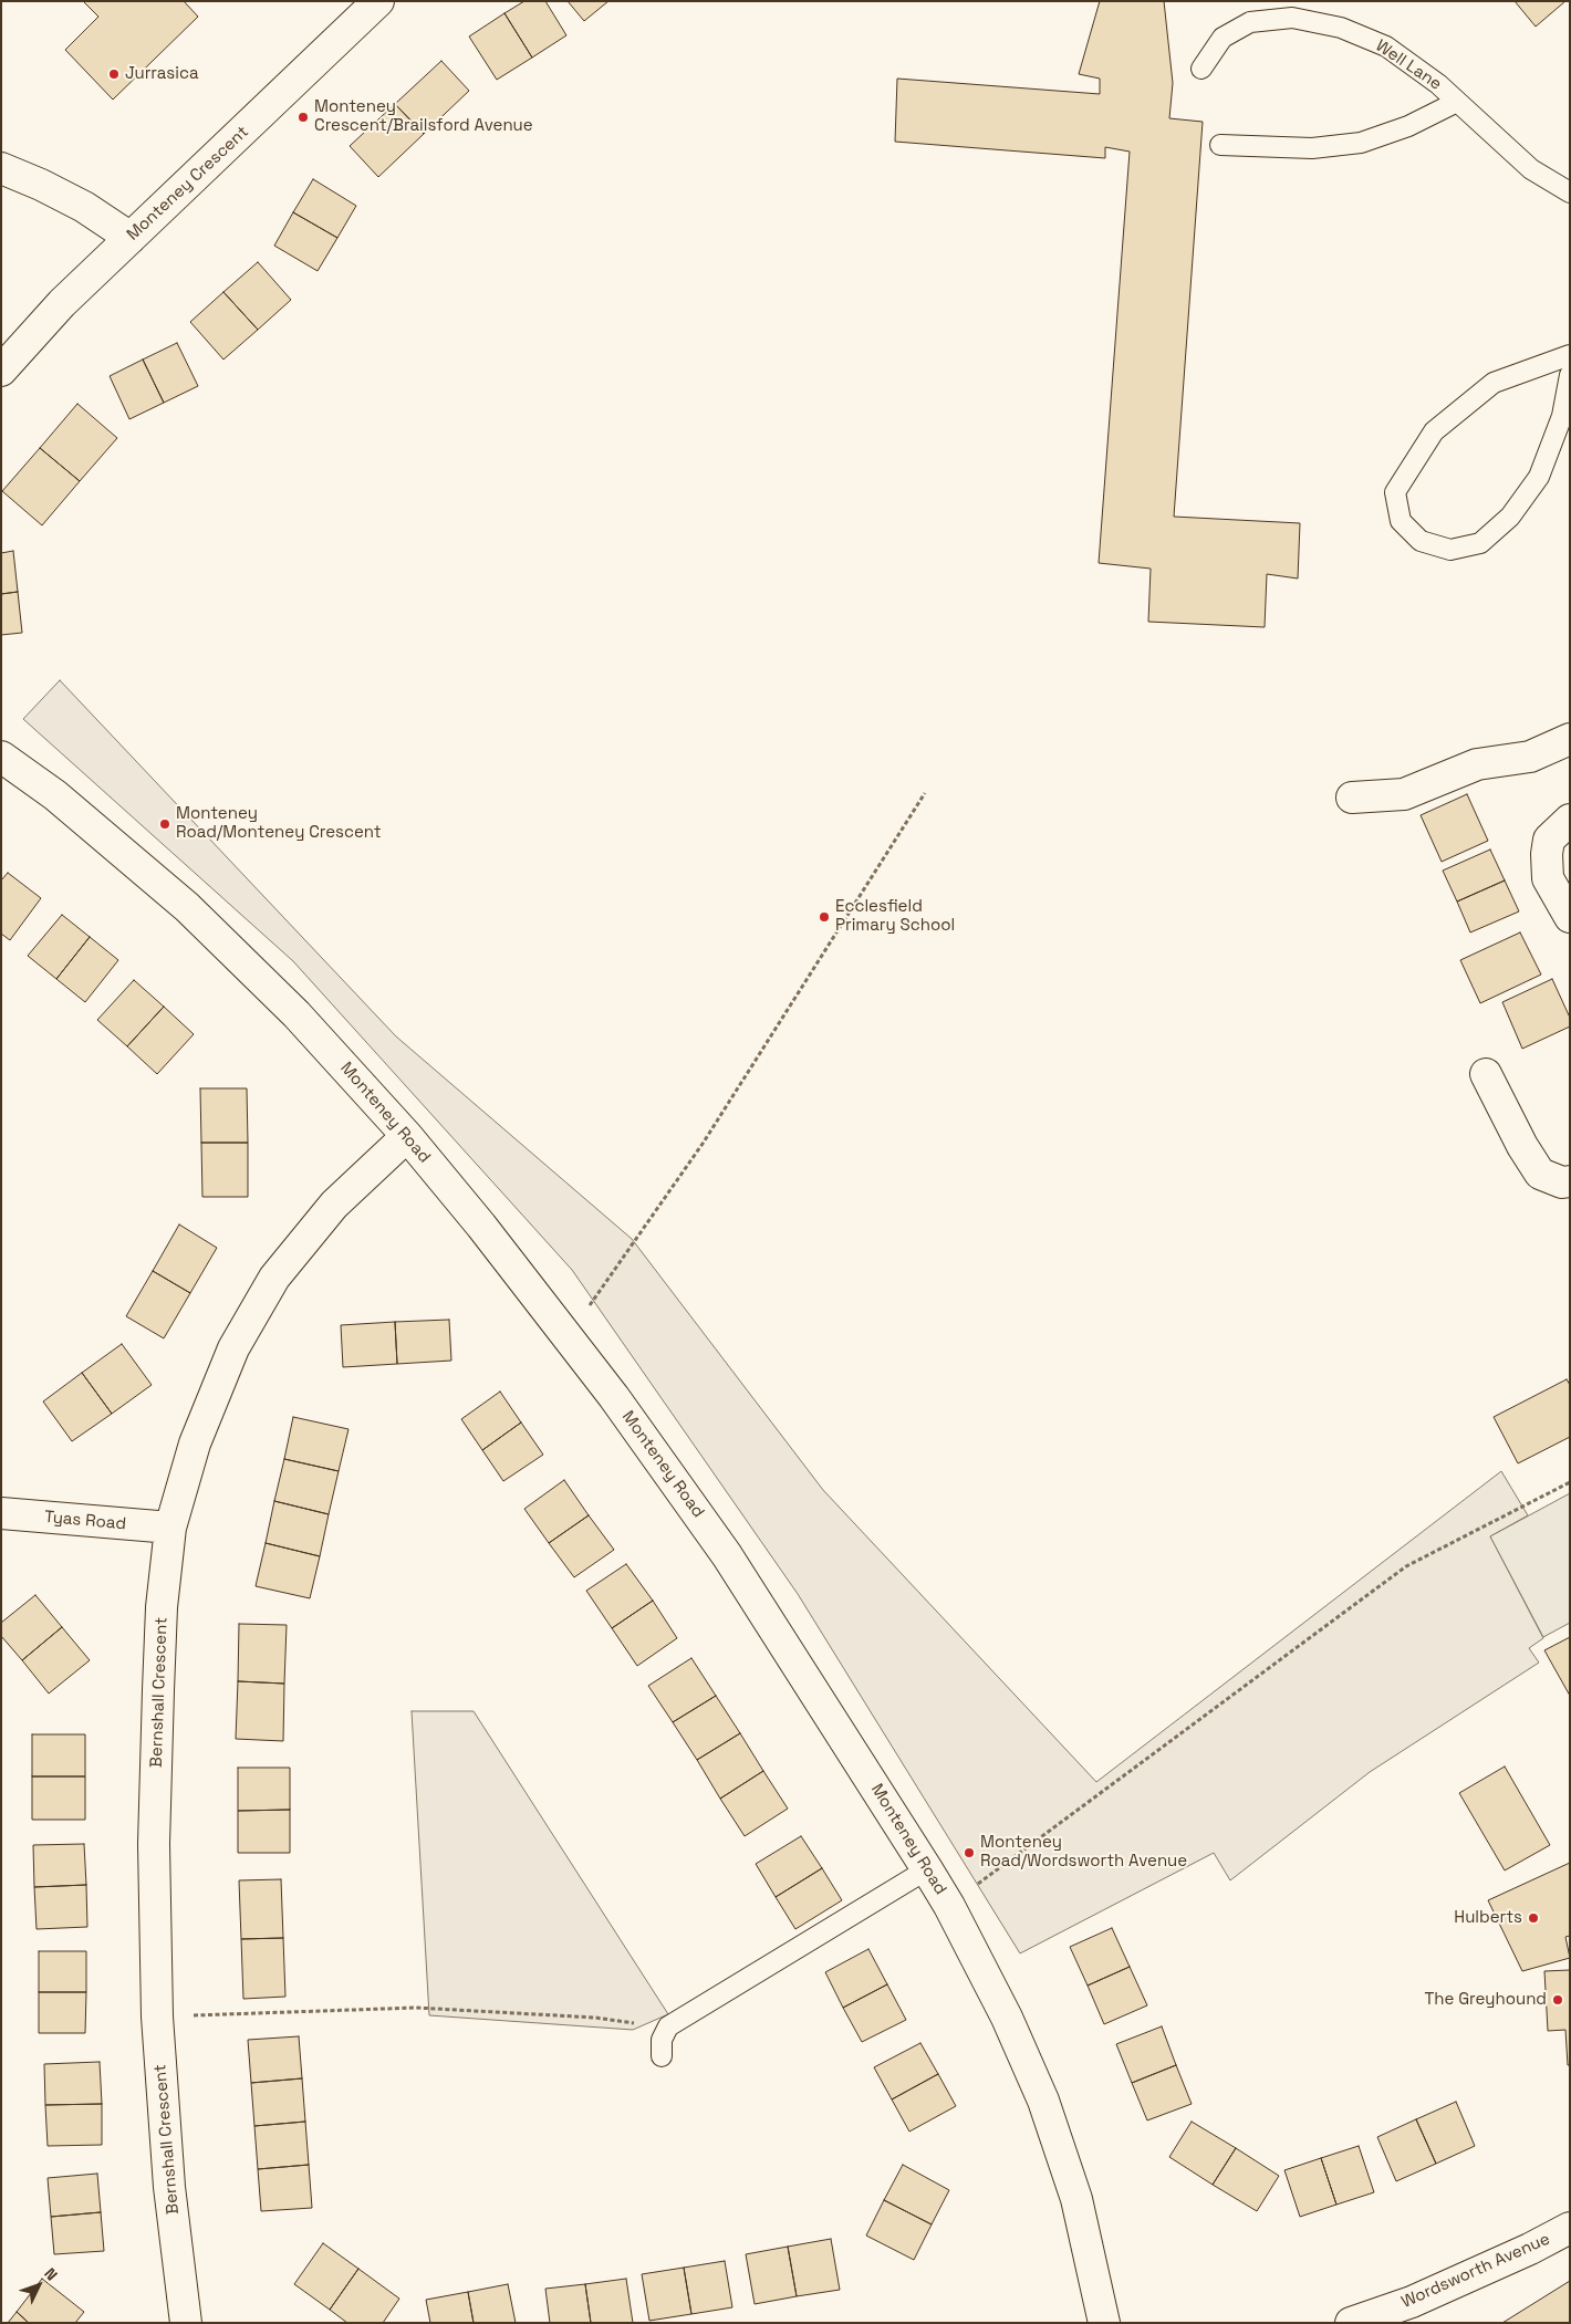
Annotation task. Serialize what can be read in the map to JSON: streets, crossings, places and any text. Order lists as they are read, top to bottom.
{
  "streets": {
    "street": [
      "Monteney Crescent",
      "Monteney Road",
      "Tyas Road",
      "Bernshall Crescent",
      "Wordsworth Avenue"
    ],
    "lane": ["Well Lane"]
  },
  "crossings": [
    ["Monteney Road", "Bernshall Crescent"],
    ["Tyas Road", "Bernshall Crescent"]
  ],
  "places": [
    "Jurrasica",
    "Monteney Crescent/Brailsford Avenue",
    "Monteney Road/Monteney Crescent",
    "Ecclesfield Primary School",
    "Monteney Road/Wordsworth Avenue",
    "Hulberts",
    "The Greyhound"
  ],
  "north": "top right"
}
